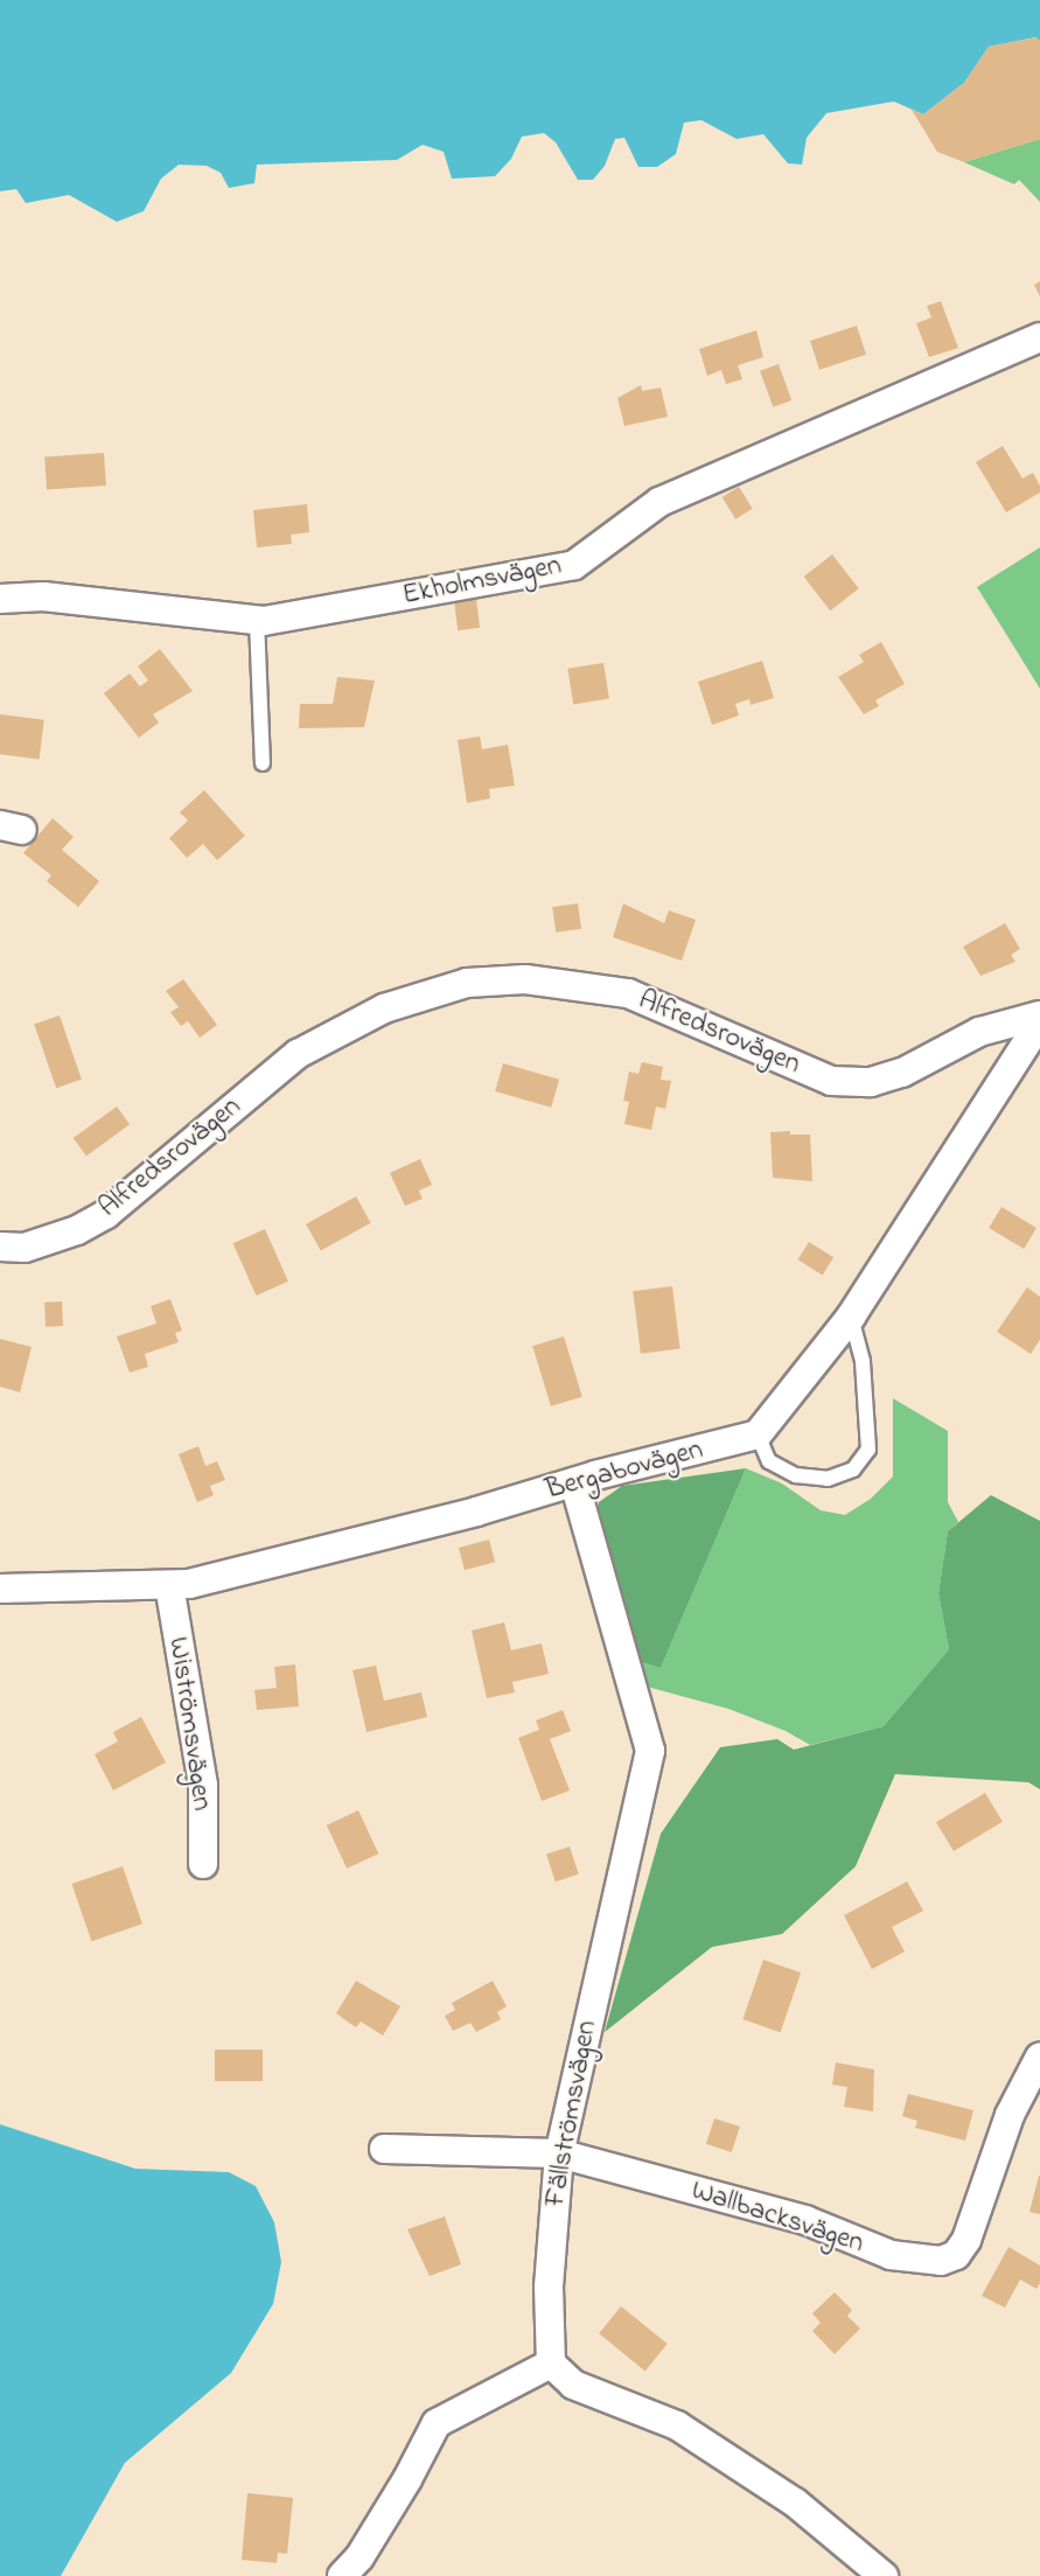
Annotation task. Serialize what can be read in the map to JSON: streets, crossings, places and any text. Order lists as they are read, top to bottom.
{
  "streets": {
    "street": [
      "Ekholmsvägen",
      "Alfredsrovägen",
      "Bergabovägen",
      "Wiströmsvägen",
      "Fällströmsvägen",
      "Wallbacksvägen"
    ]
  },
  "crossings": [
    ["Bergabovägen", "Wiströmsvägen"],
    ["Bergabovägen", "Fällströmsvägen"],
    ["Fällströmsvägen", "Wallbacksvägen"]
  ]
}
